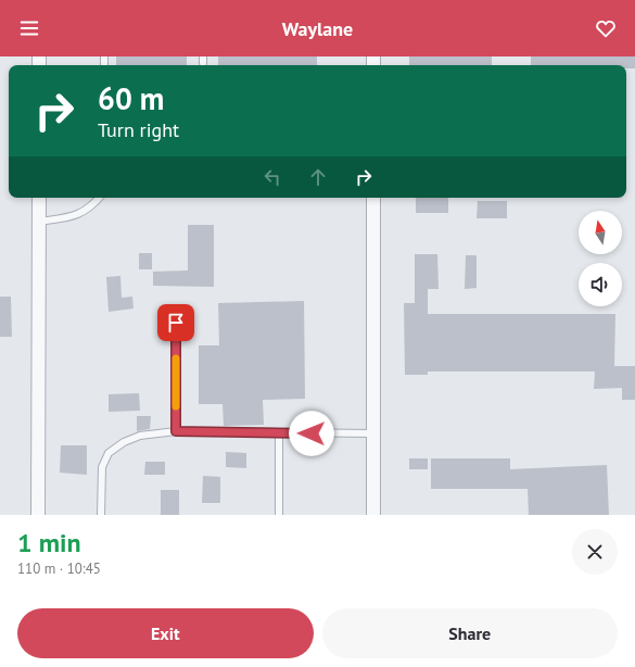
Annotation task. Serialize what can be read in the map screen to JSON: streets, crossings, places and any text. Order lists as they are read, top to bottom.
{
  "north": "top",
  "page": {
    "header": "Waylane",
    "turn": ["60 m", "Turn right"],
    "heading": ["1 min", "110 m · 10:45"],
    "buttons": ["Exit", "Share"]
  }
}
